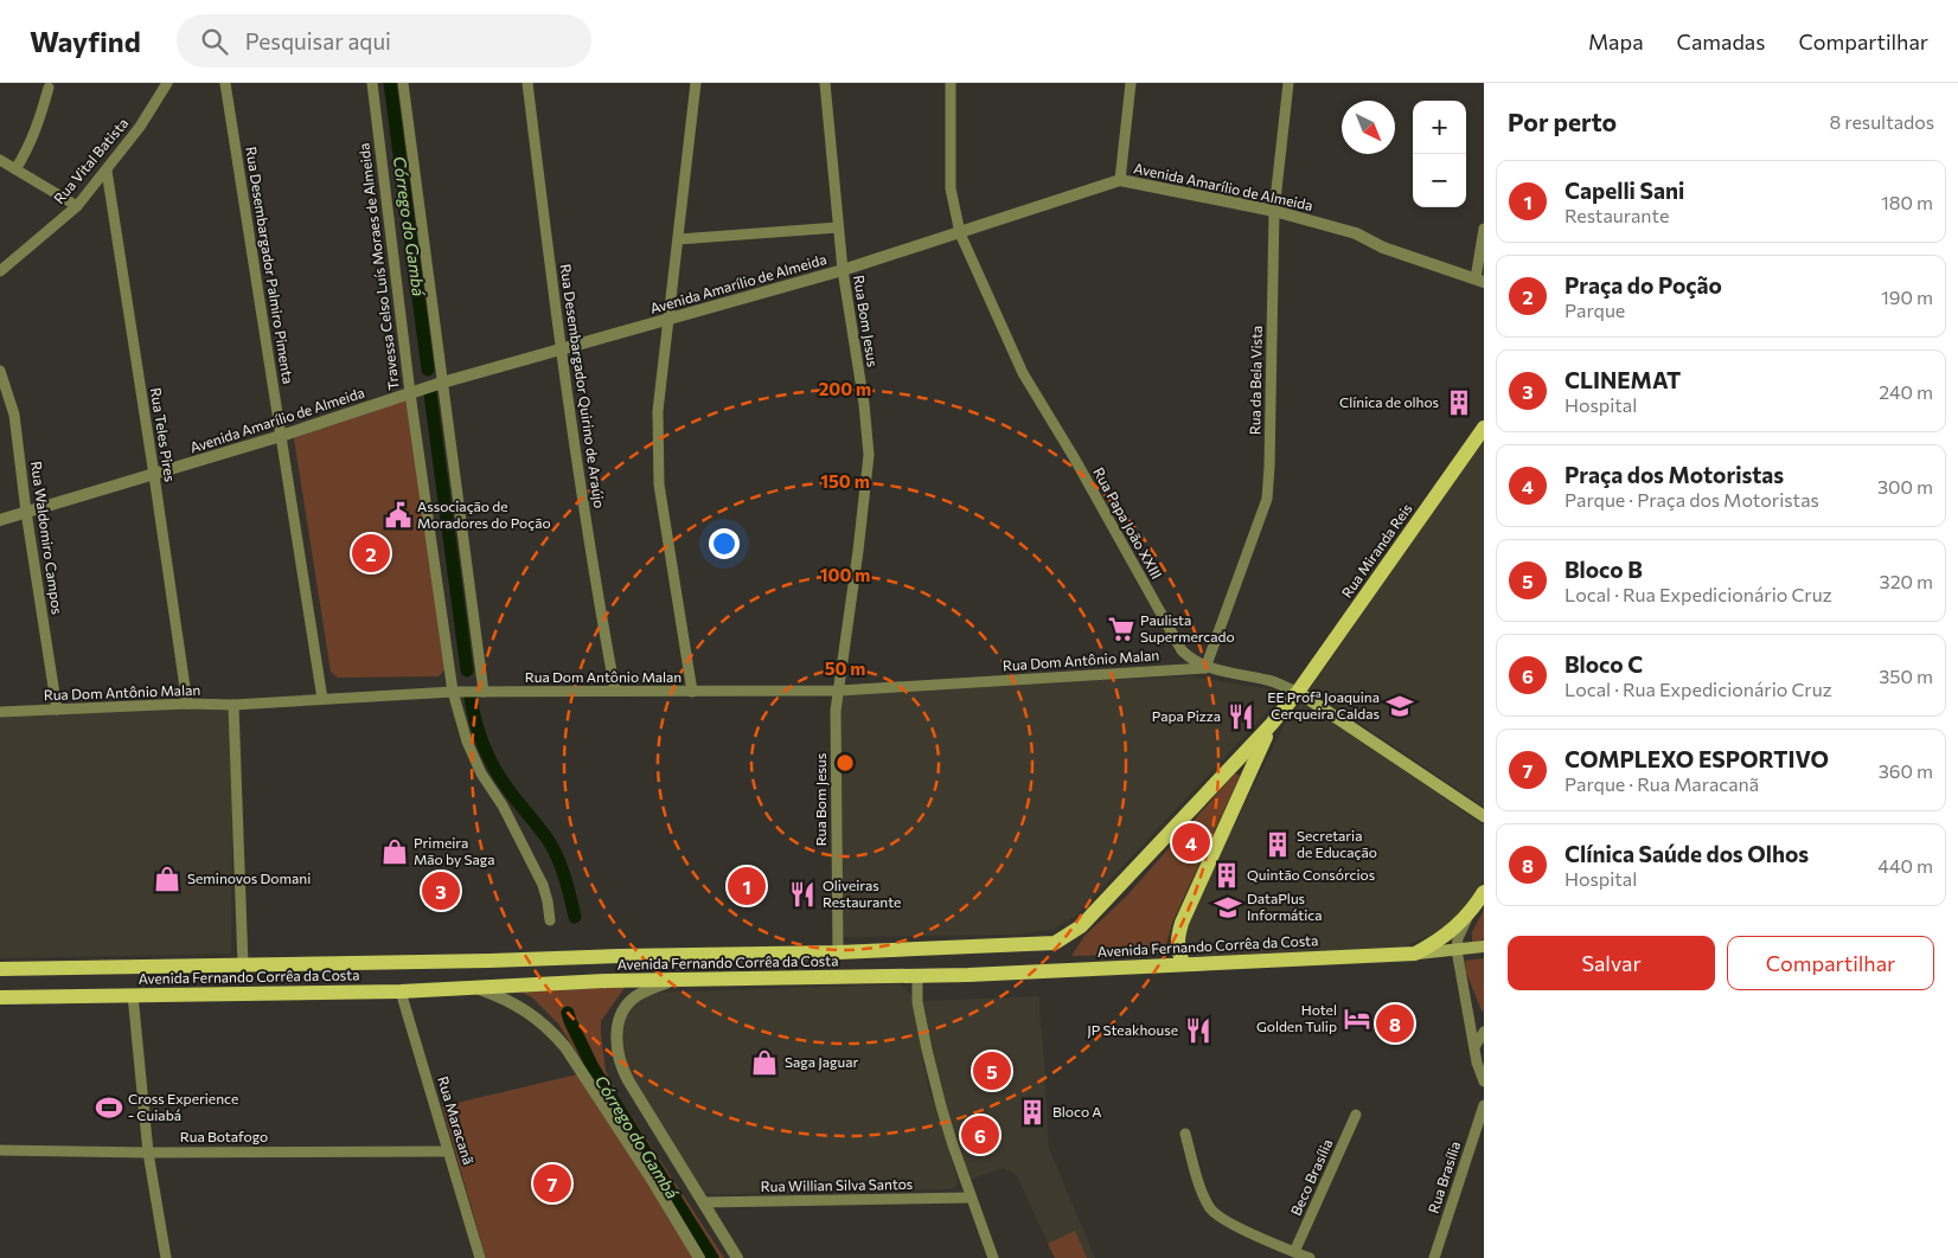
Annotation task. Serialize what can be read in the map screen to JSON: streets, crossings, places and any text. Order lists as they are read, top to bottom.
{
  "streets": {
    "main road": ["Rua Papa João XXIII", "Rua Miranda Reis", "Avenida Fernando Corrêa da Costa"],
    "street": [
      "Rua Vital Batista",
      "Avenida Amarílio de Almeida",
      "Rua Desembargador Palmiro Pimenta",
      "Travessa Celso Luís Moraes de Almeida",
      "Rua Bom Jesus",
      "Rua da Bela Vista",
      "Rua Desembargador Quirino de Araújo",
      "Rua Teles Pires",
      "Rua Waldomiro Campos",
      "Rua Dom Antônio Malan",
      "Rua Maracanã",
      "Rua Botafogo",
      "Beco Brasília",
      "Rua Brasília",
      "Rua Willian Silva Santos"
    ]
  },
  "crossings": [
    ["Rua Vital Batista", "Rua Teles Pires"],
    ["Avenida Amarílio de Almeida", "Rua Desembargador Palmiro Pimenta"],
    ["Avenida Amarílio de Almeida", "Travessa Celso Luís Moraes de Almeida"],
    ["Avenida Amarílio de Almeida", "Rua Bom Jesus"],
    ["Avenida Amarílio de Almeida", "Rua da Bela Vista"],
    ["Avenida Amarílio de Almeida", "Rua Desembargador Quirino de Araújo"],
    ["Avenida Amarílio de Almeida", "Rua Teles Pires"],
    ["Avenida Amarílio de Almeida", "Rua Papa João XXIII"],
    ["Avenida Amarílio de Almeida", "Rua Waldomiro Campos"],
    ["Rua Desembargador Palmiro Pimenta", "Rua Dom Antônio Malan"],
    ["Travessa Celso Luís Moraes de Almeida", "Rua Dom Antônio Malan"],
    ["Rua Bom Jesus", "Rua Dom Antônio Malan"],
    ["Rua Bom Jesus", "Avenida Fernando Corrêa da Costa"],
    ["Rua da Bela Vista", "Rua Papa João XXIII"],
    ["Rua da Bela Vista", "Rua Dom Antônio Malan"],
    ["Rua Desembargador Quirino de Araújo", "Rua Dom Antônio Malan"],
    ["Rua Teles Pires", "Rua Dom Antônio Malan"],
    ["Rua Papa João XXIII", "Rua Miranda Reis"],
    ["Rua Papa João XXIII", "Rua Dom Antônio Malan"],
    ["Rua Waldomiro Campos", "Rua Dom Antônio Malan"],
    ["Rua Miranda Reis", "Avenida Fernando Corrêa da Costa"],
    ["Avenida Fernando Corrêa da Costa", "Rua Maracanã"],
    ["Rua Maracanã", "Rua Botafogo"]
  ],
  "water": ["Córrego do Gambá"],
  "places": {
    "building": [
      "Clínica de olhos",
      "Secretaria de Educação",
      "Quintão Consórcios",
      "Bloco A"
    ],
    "public building": ["Associação de Moradores do Poção"],
    "supermarket": ["Paulista Supermercado"],
    "school or university": ["EE Profª Joaquina Cerqueira Caldas", "DataPlus Informática"],
    "restaurant": ["Papa Pizza", "Oliveiras Restaurante", "JP Steakhouse"],
    "shop": ["Primeira Mão by Saga", "Seminovos Domani", "Saga Jaguar"],
    "hotel": ["Hotel Golden Tulip"],
    "sports": ["Cross Experience - Cuiabá"]
  },
  "north": "bottom right",
  "page": {
    "header": "Wayfind",
    "search": "Pesquisar aqui",
    "nav": ["Mapa", "Camadas", "Compartilhar"],
    "heading": ["Por perto", "8 resultados"],
    "map_buttons": ["+", "−"],
    "list": [
      {
        "mark": "1",
        "name": "Capelli Sani",
        "note": "Restaurante",
        "value": "180 m"
      },
      {
        "mark": "2",
        "name": "Praça do Poção",
        "note": "Parque",
        "value": "190 m"
      },
      {
        "mark": "3",
        "name": "CLINEMAT",
        "note": "Hospital",
        "value": "240 m"
      },
      {
        "mark": "4",
        "name": "Praça dos Motoristas",
        "note": "Parque · Praça dos Motoristas",
        "value": "300 m"
      },
      {
        "mark": "5",
        "name": "Bloco B",
        "note": "Local · Rua Expedicionário Cruz",
        "value": "320 m"
      },
      {
        "mark": "6",
        "name": "Bloco C",
        "note": "Local · Rua Expedicionário Cruz",
        "value": "350 m"
      },
      {
        "mark": "7",
        "name": "COMPLEXO ESPORTIVO",
        "note": "Parque · Rua Maracanã",
        "value": "360 m"
      },
      {
        "mark": "8",
        "name": "Clínica Saúde dos Olhos",
        "note": "Hospital",
        "value": "440 m"
      }
    ],
    "pins": [
      "2",
      "4",
      "1",
      "3",
      "8",
      "5",
      "6",
      "7"
    ],
    "buttons": ["Salvar", "Compartilhar"]
  },
  "rings": [
    "200 m",
    "150 m",
    "100 m",
    "50 m"
  ]
}
